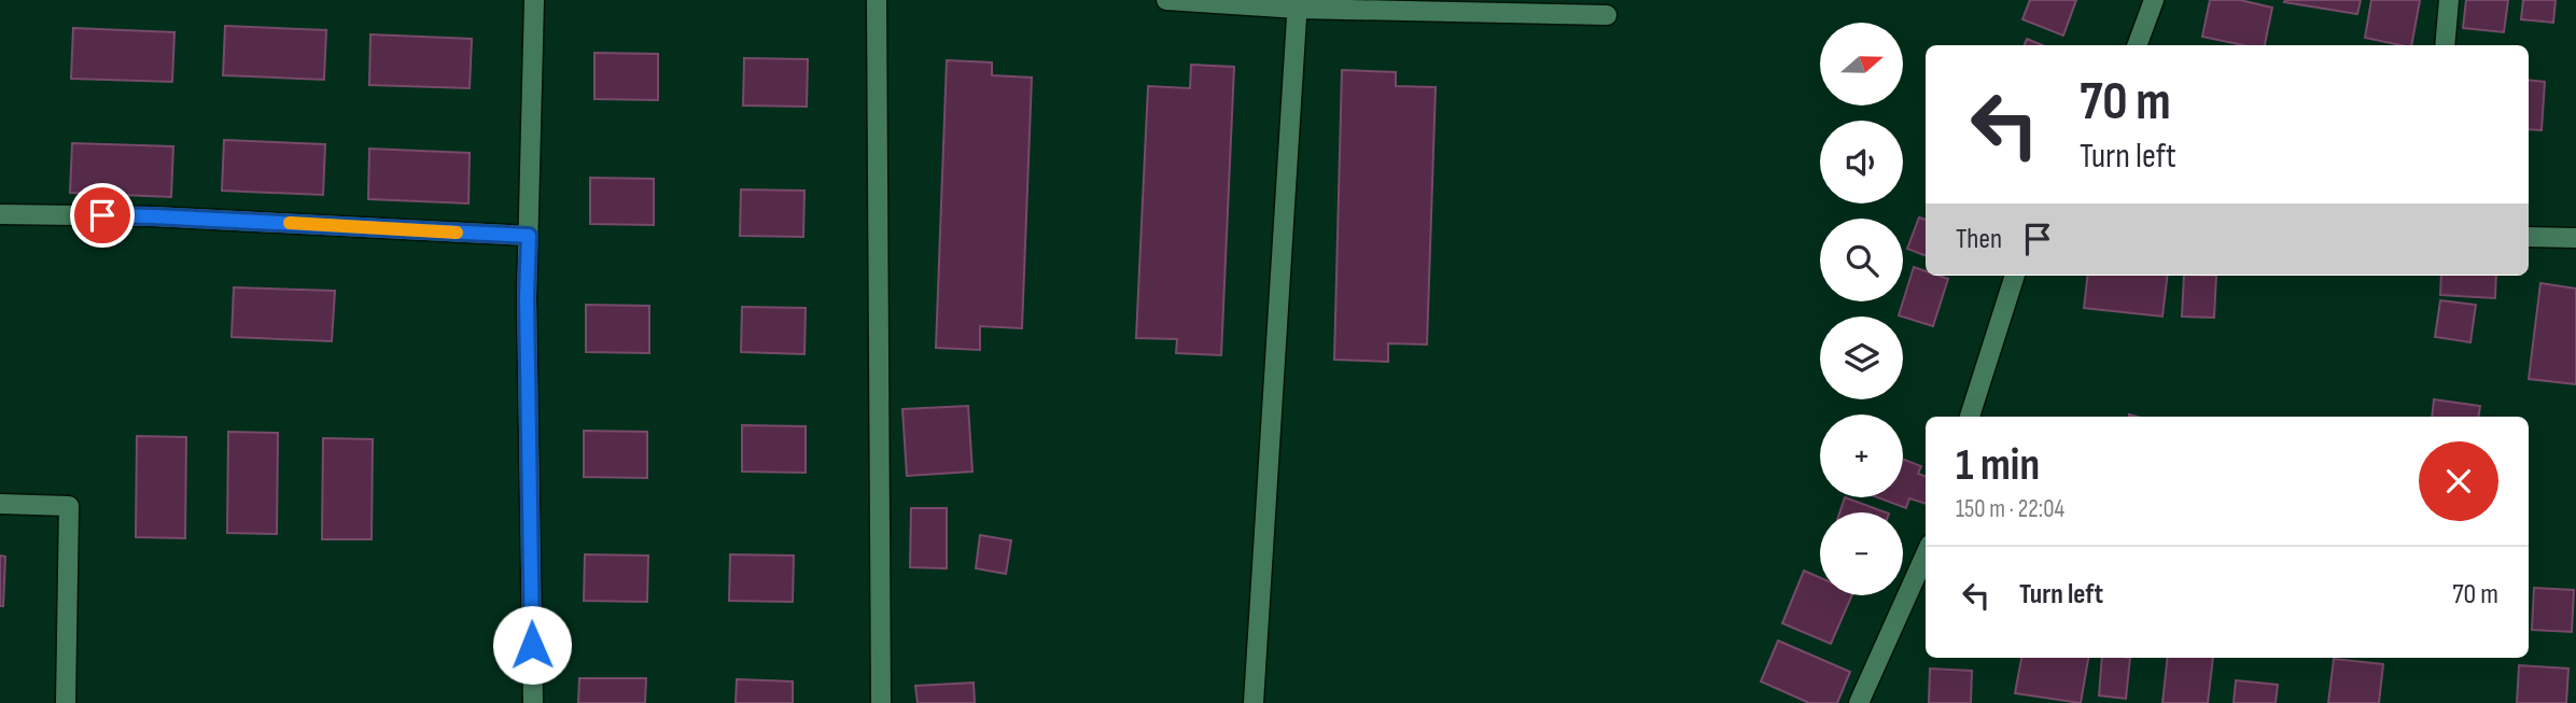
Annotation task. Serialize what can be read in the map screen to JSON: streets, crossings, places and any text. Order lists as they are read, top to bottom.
{
  "north": "right",
  "page": {
    "map_buttons": ["+", "−"],
    "turn": ["70 m", "Turn left"],
    "then": "Then",
    "heading": ["1 min", "150 m · 22:04"],
    "list": [
      {
        "name": "Turn left",
        "value": "70 m"
      }
    ]
  }
}
